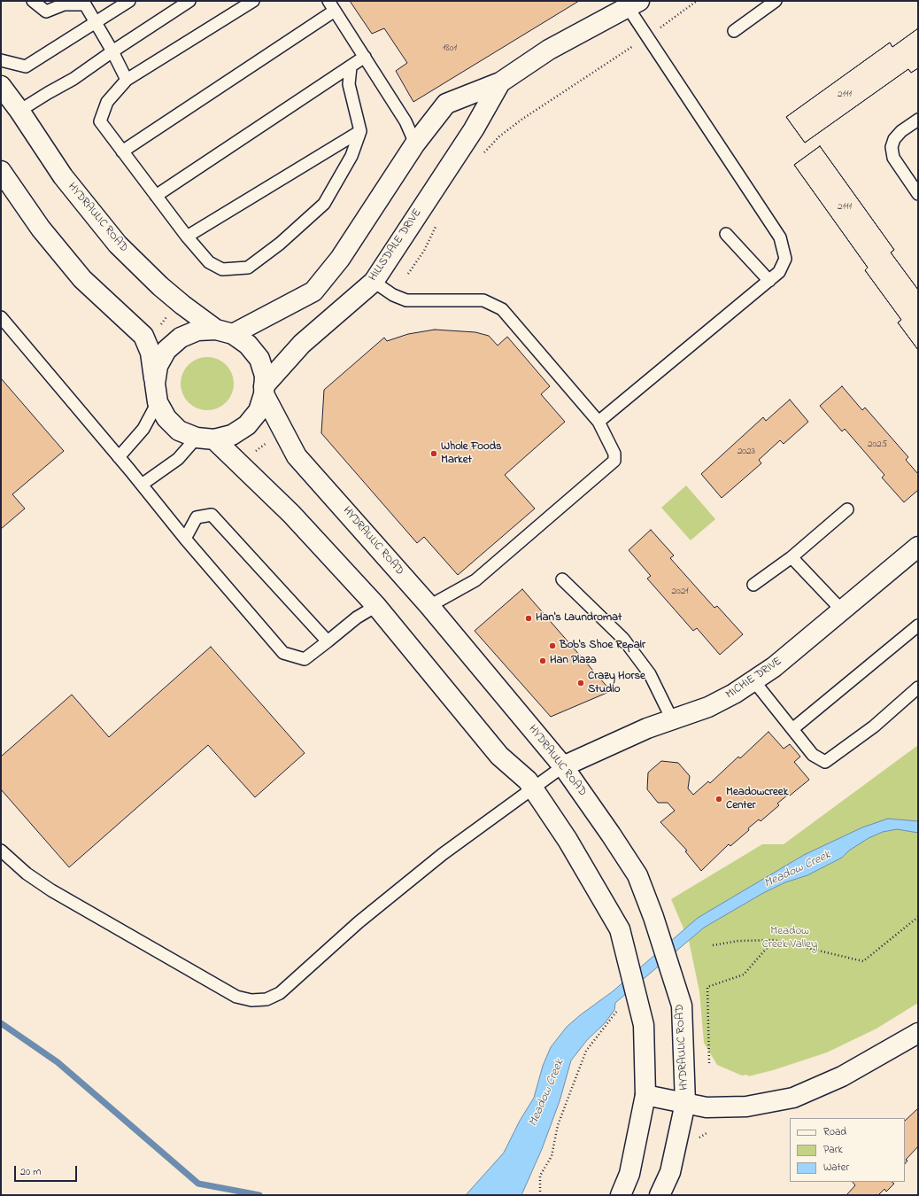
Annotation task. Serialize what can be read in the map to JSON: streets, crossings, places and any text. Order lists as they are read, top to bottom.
{
  "streets": {
    "main road": ["HYDRAULIC ROAD", "HILLSDALE DRIVE", "MICHIE DRIVE"]
  },
  "crossings": [
    ["HYDRAULIC ROAD", "HILLSDALE DRIVE"],
    ["HYDRAULIC ROAD", "MICHIE DRIVE"]
  ],
  "water": ["Meadow Creek"],
  "parks": ["Meadow Creek Valley"],
  "places": [
    "Whole Foods Market",
    "Han's Laundromat",
    "Bob's Shoe Repair",
    "Han Plaza",
    "Crazy Horse Studio",
    "Meadowcreek Center"
  ],
  "house_numbers": [
    "1801",
    "2111",
    "2111",
    "2025",
    "2023",
    "2021"
  ],
  "legend": ["Road", "Park", "Water"],
  "scale_bar": "20 m"
}
